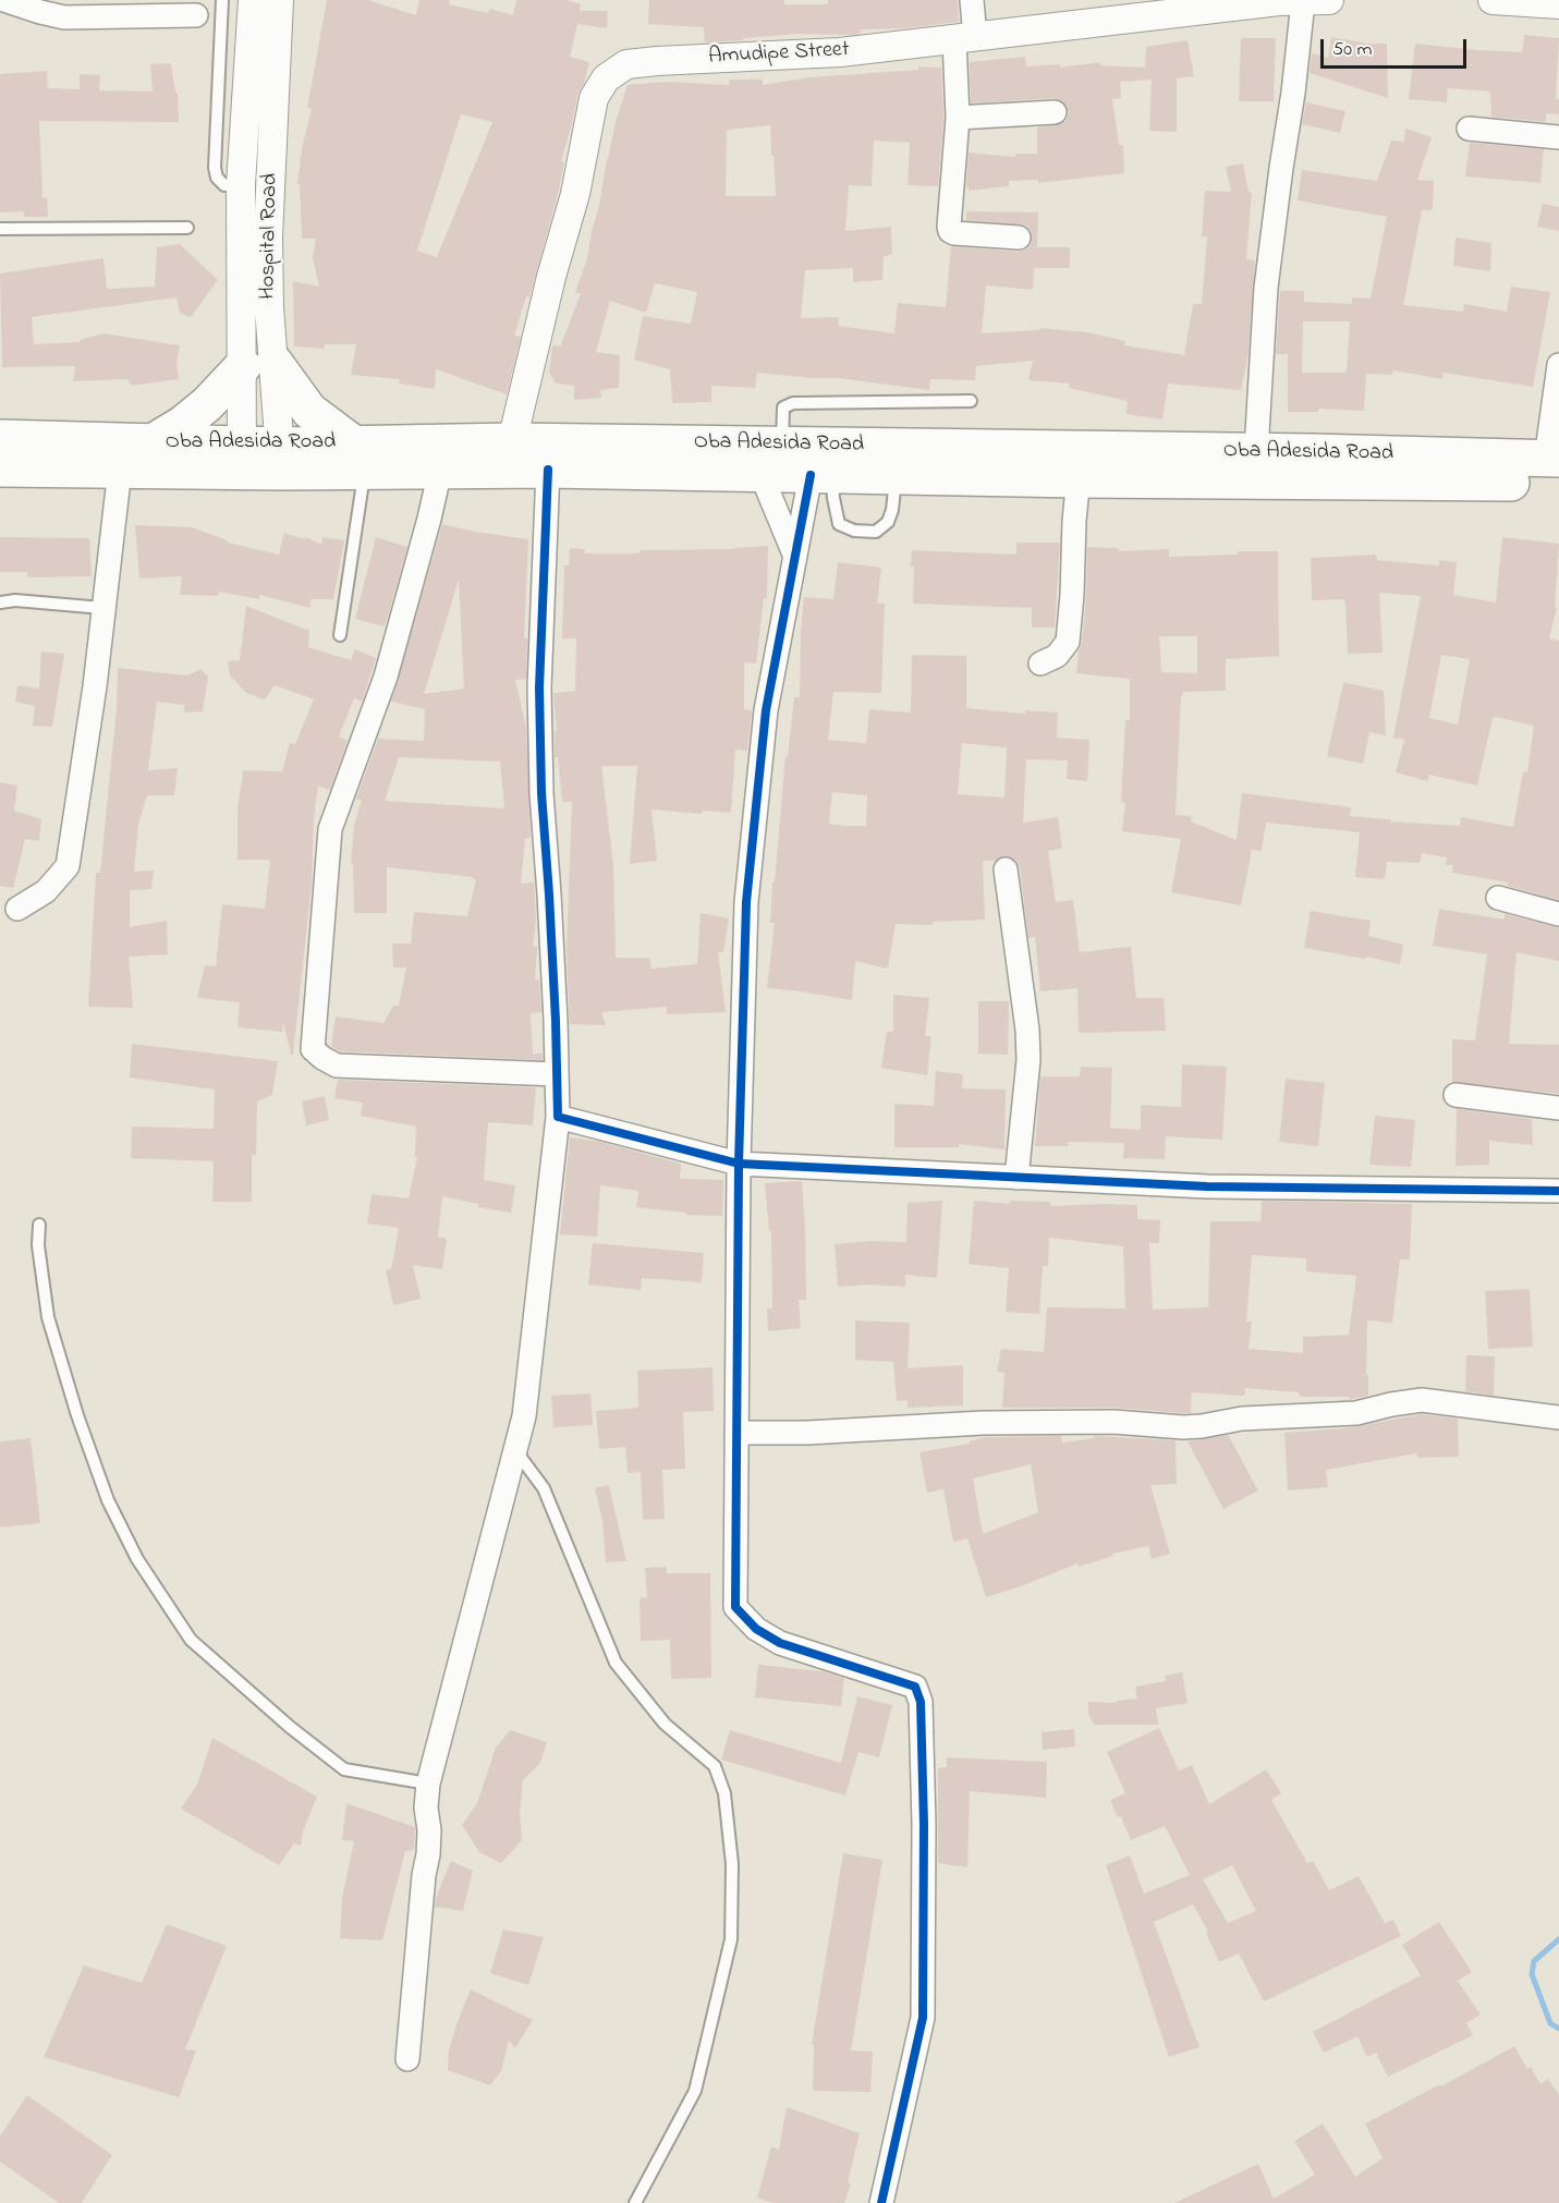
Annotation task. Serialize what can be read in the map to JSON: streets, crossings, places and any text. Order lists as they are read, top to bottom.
{
  "streets": {
    "main road": ["Oba Adesida Road"],
    "street": ["Amudipe Street", "Hospital Road"]
  },
  "crossings": [
    ["Amudipe Street", "Oba Adesida Road"],
    ["Hospital Road", "Oba Adesida Road"]
  ],
  "scale_bar": "50 m"
}
